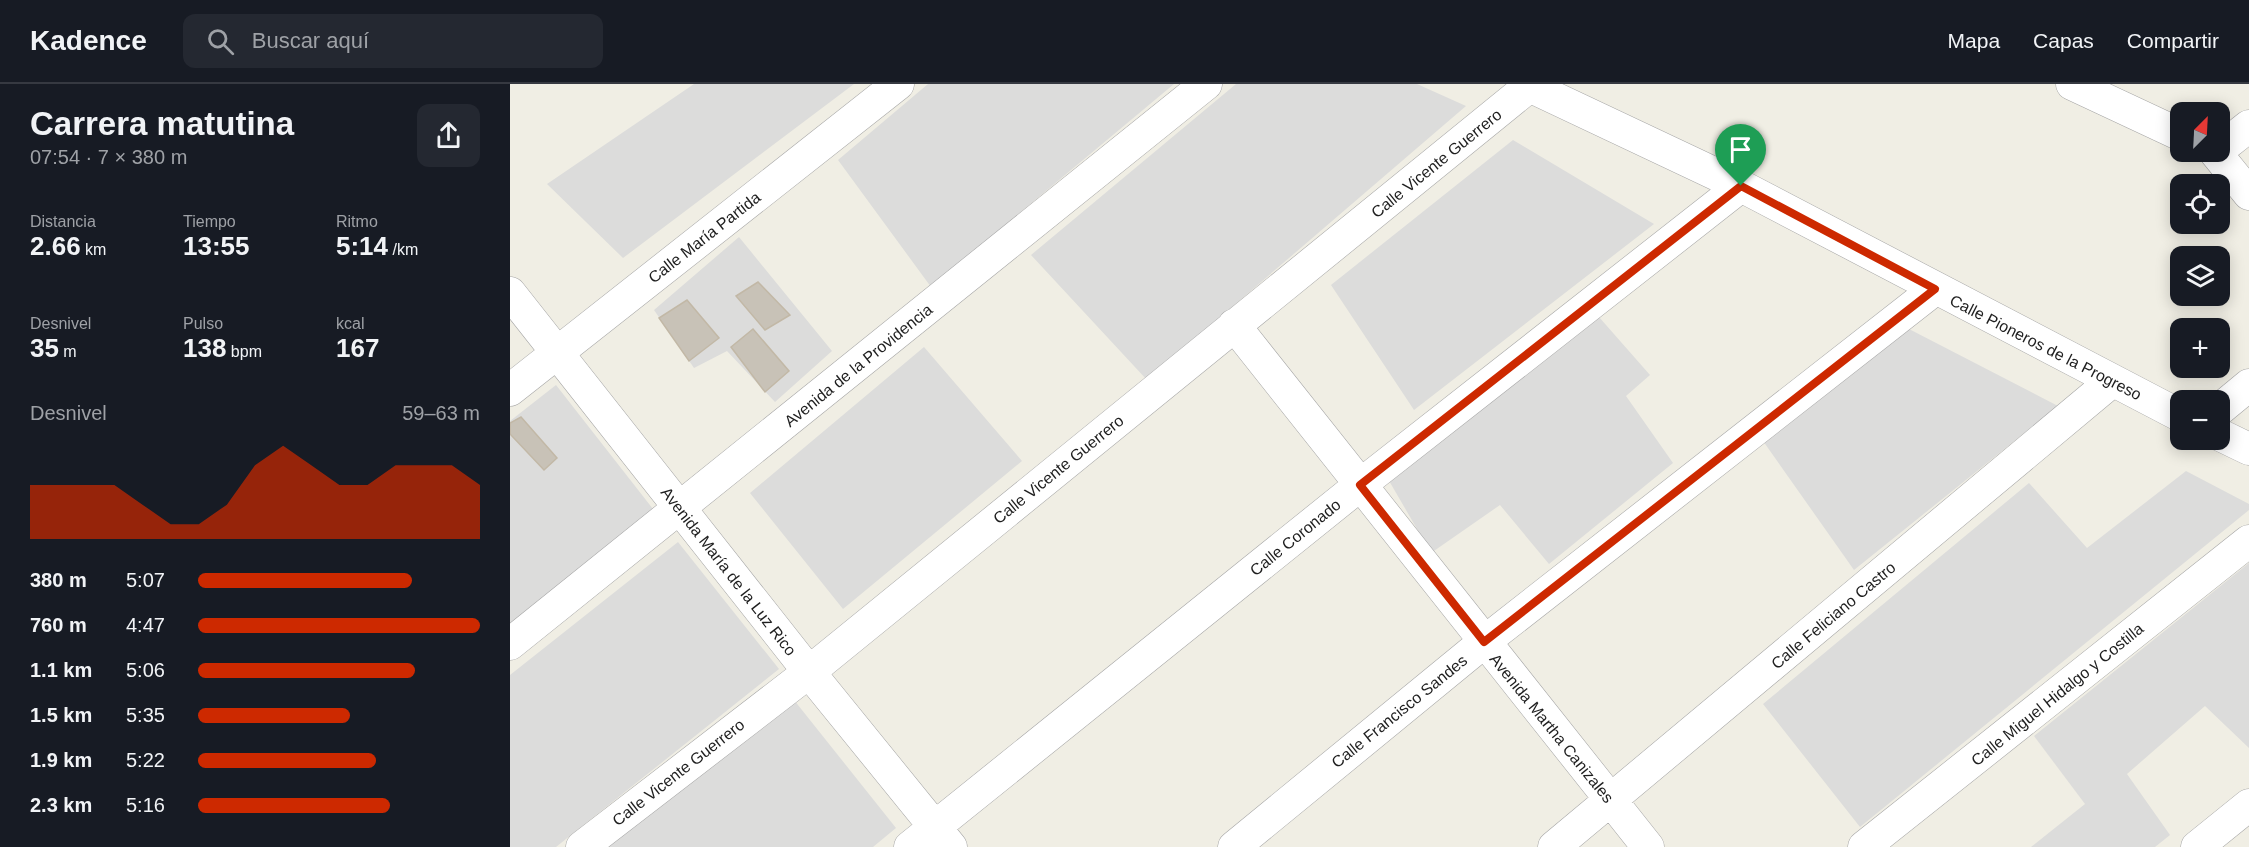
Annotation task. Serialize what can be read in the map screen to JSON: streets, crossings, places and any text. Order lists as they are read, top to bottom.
{
  "streets": {
    "street": [
      "Calle Vicente Guerrero",
      "Calle María Partida",
      "Calle Pioneros de la Progreso",
      "Avenida de la Providencia",
      "Calle Coronado",
      "Avenida María de la Luz Rico",
      "Calle Feliciano Castro",
      "Calle Miguel Hidalgo y Costilla",
      "Calle Francisco Sandes",
      "Avenida Martha Canizales"
    ]
  },
  "crossings": [
    ["Calle Vicente Guerrero", "Calle Pioneros de la Progreso"],
    ["Calle Vicente Guerrero", "Avenida María de la Luz Rico"],
    ["Calle Vicente Guerrero", "Avenida Martha Canizales"],
    ["Calle María Partida", "Avenida María de la Luz Rico"],
    ["Calle Pioneros de la Progreso", "Calle Coronado"],
    ["Calle Pioneros de la Progreso", "Calle Feliciano Castro"],
    ["Calle Pioneros de la Progreso", "Calle Francisco Sandes"],
    ["Avenida de la Providencia", "Avenida María de la Luz Rico"],
    ["Calle Coronado", "Avenida María de la Luz Rico"],
    ["Calle Coronado", "Avenida Martha Canizales"],
    ["Calle Feliciano Castro", "Avenida Martha Canizales"],
    ["Calle Francisco Sandes", "Avenida Martha Canizales"]
  ],
  "north": "top right",
  "page": {
    "header": "Kadence",
    "search": "Buscar aquí",
    "nav": ["Mapa", "Capas", "Compartir"],
    "heading": ["Carrera matutina", "07:54 · 7 × 380 m"],
    "map_buttons": ["+", "−"],
    "stats": [
      ["Distancia", "2.66 km"],
      ["Tiempo", "13:55"],
      ["Ritmo", "5:14 /km"],
      ["Desnivel", "35 m"],
      ["Pulso", "138 bpm"],
      ["kcal", "167"]
    ],
    "chart": ["Desnivel", "59–63 m"],
    "list": [
      {
        "name": "380 m",
        "note": "5:07"
      },
      {
        "name": "760 m",
        "note": "4:47"
      },
      {
        "name": "1.1 km",
        "note": "5:06"
      },
      {
        "name": "1.5 km",
        "note": "5:35"
      },
      {
        "name": "1.9 km",
        "note": "5:22"
      },
      {
        "name": "2.3 km",
        "note": "5:16"
      }
    ]
  }
}
